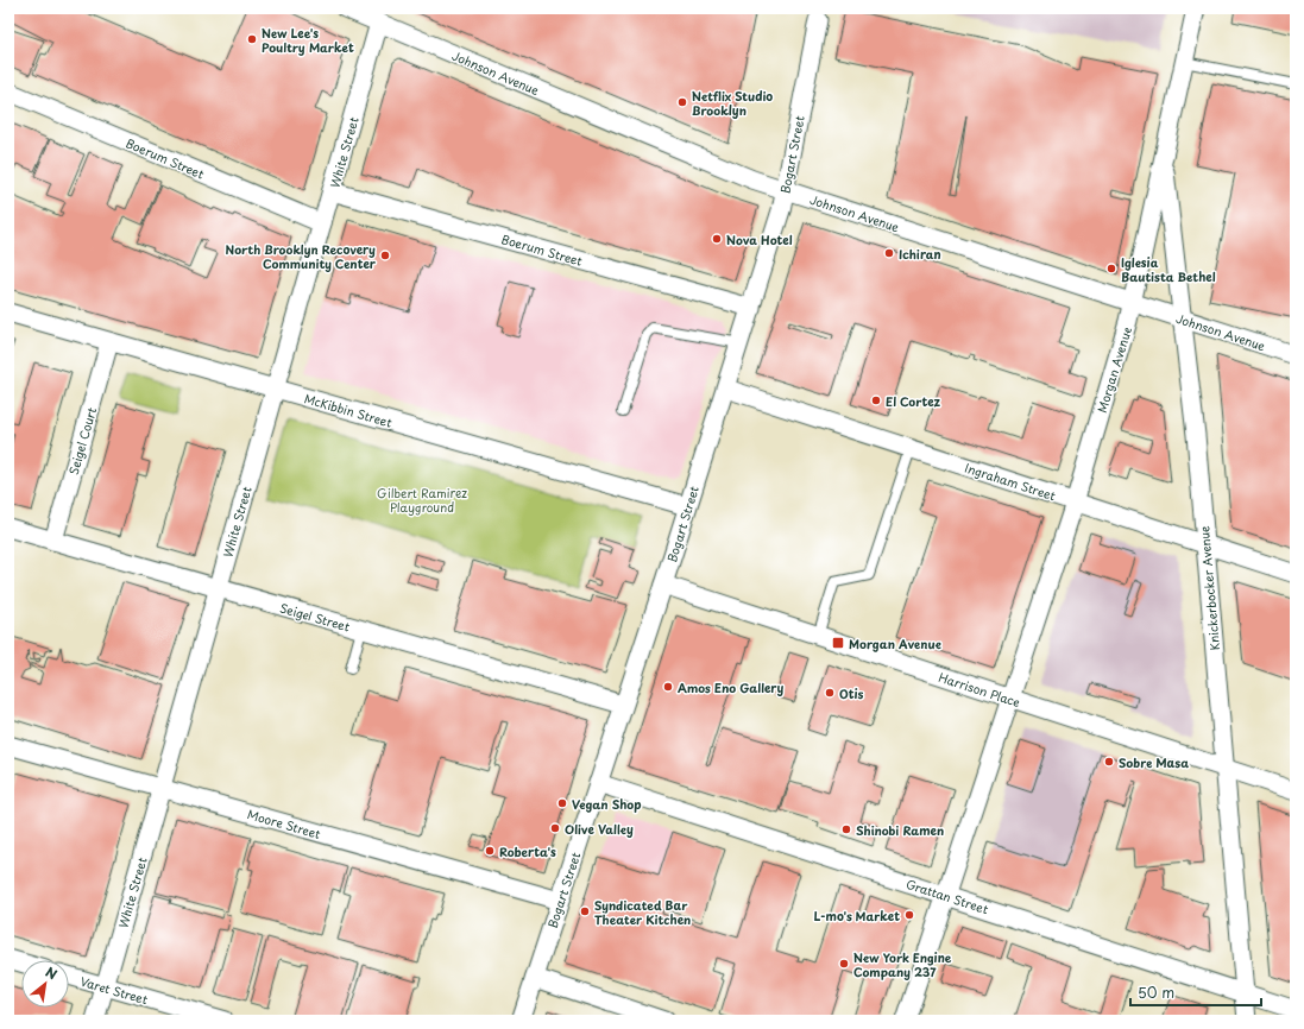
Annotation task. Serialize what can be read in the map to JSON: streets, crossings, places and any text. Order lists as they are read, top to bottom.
{
  "streets": {
    "street": [
      "Johnson Avenue",
      "White Street",
      "Bogart Street",
      "Boerum Street",
      "Morgan Avenue",
      "McKibbin Street",
      "Seigel Court",
      "Ingraham Street",
      "Knickerbocker Avenue",
      "Seigel Street",
      "Harrison Place",
      "Moore Street",
      "Grattan Street",
      "Varet Street"
    ]
  },
  "crossings": [
    ["Johnson Avenue", "White Street"],
    ["Johnson Avenue", "Bogart Street"],
    ["Johnson Avenue", "Morgan Avenue"],
    ["Johnson Avenue", "Knickerbocker Avenue"],
    ["White Street", "Boerum Street"],
    ["White Street", "McKibbin Street"],
    ["White Street", "Seigel Street"],
    ["White Street", "Moore Street"],
    ["White Street", "Varet Street"],
    ["Bogart Street", "Boerum Street"],
    ["Bogart Street", "McKibbin Street"],
    ["Bogart Street", "Ingraham Street"],
    ["Bogart Street", "Seigel Street"],
    ["Bogart Street", "Harrison Place"],
    ["Bogart Street", "Moore Street"],
    ["Bogart Street", "Grattan Street"],
    ["Morgan Avenue", "Ingraham Street"],
    ["Morgan Avenue", "Knickerbocker Avenue"],
    ["Morgan Avenue", "Harrison Place"],
    ["Morgan Avenue", "Grattan Street"],
    ["McKibbin Street", "Seigel Court"],
    ["Seigel Court", "Seigel Street"],
    ["Ingraham Street", "Knickerbocker Avenue"],
    ["Knickerbocker Avenue", "Harrison Place"],
    ["Knickerbocker Avenue", "Grattan Street"]
  ],
  "parks": ["Gilbert Ramirez Playground"],
  "places": {
    "other": [
      "New Lee's Poultry Market",
      "Netflix Studio Brooklyn",
      "Nova Hotel",
      "Ichiran",
      "North Brooklyn Recovery Community Center",
      "Iglesia Bautista Bethel",
      "El Cortez",
      "Amos Eno Gallery",
      "Otis",
      "Sobre Masa",
      "Vegan Shop",
      "Olive Valley",
      "Shinobi Ramen",
      "Roberta's",
      "Syndicated Bar Theater Kitchen",
      "L-mo's Market",
      "New York Engine Company 237"
    ],
    "transit": ["Morgan Avenue"]
  },
  "scale_bar": "50 m",
  "north": "top right"
}
